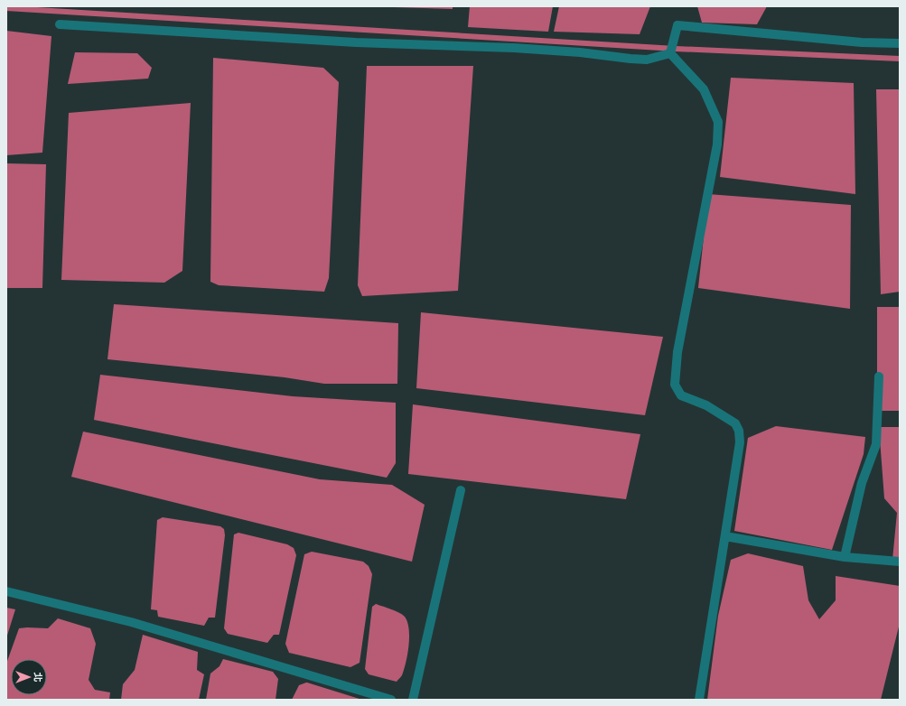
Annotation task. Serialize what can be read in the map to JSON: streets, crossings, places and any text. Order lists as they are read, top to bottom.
{
  "north": "right"
}
